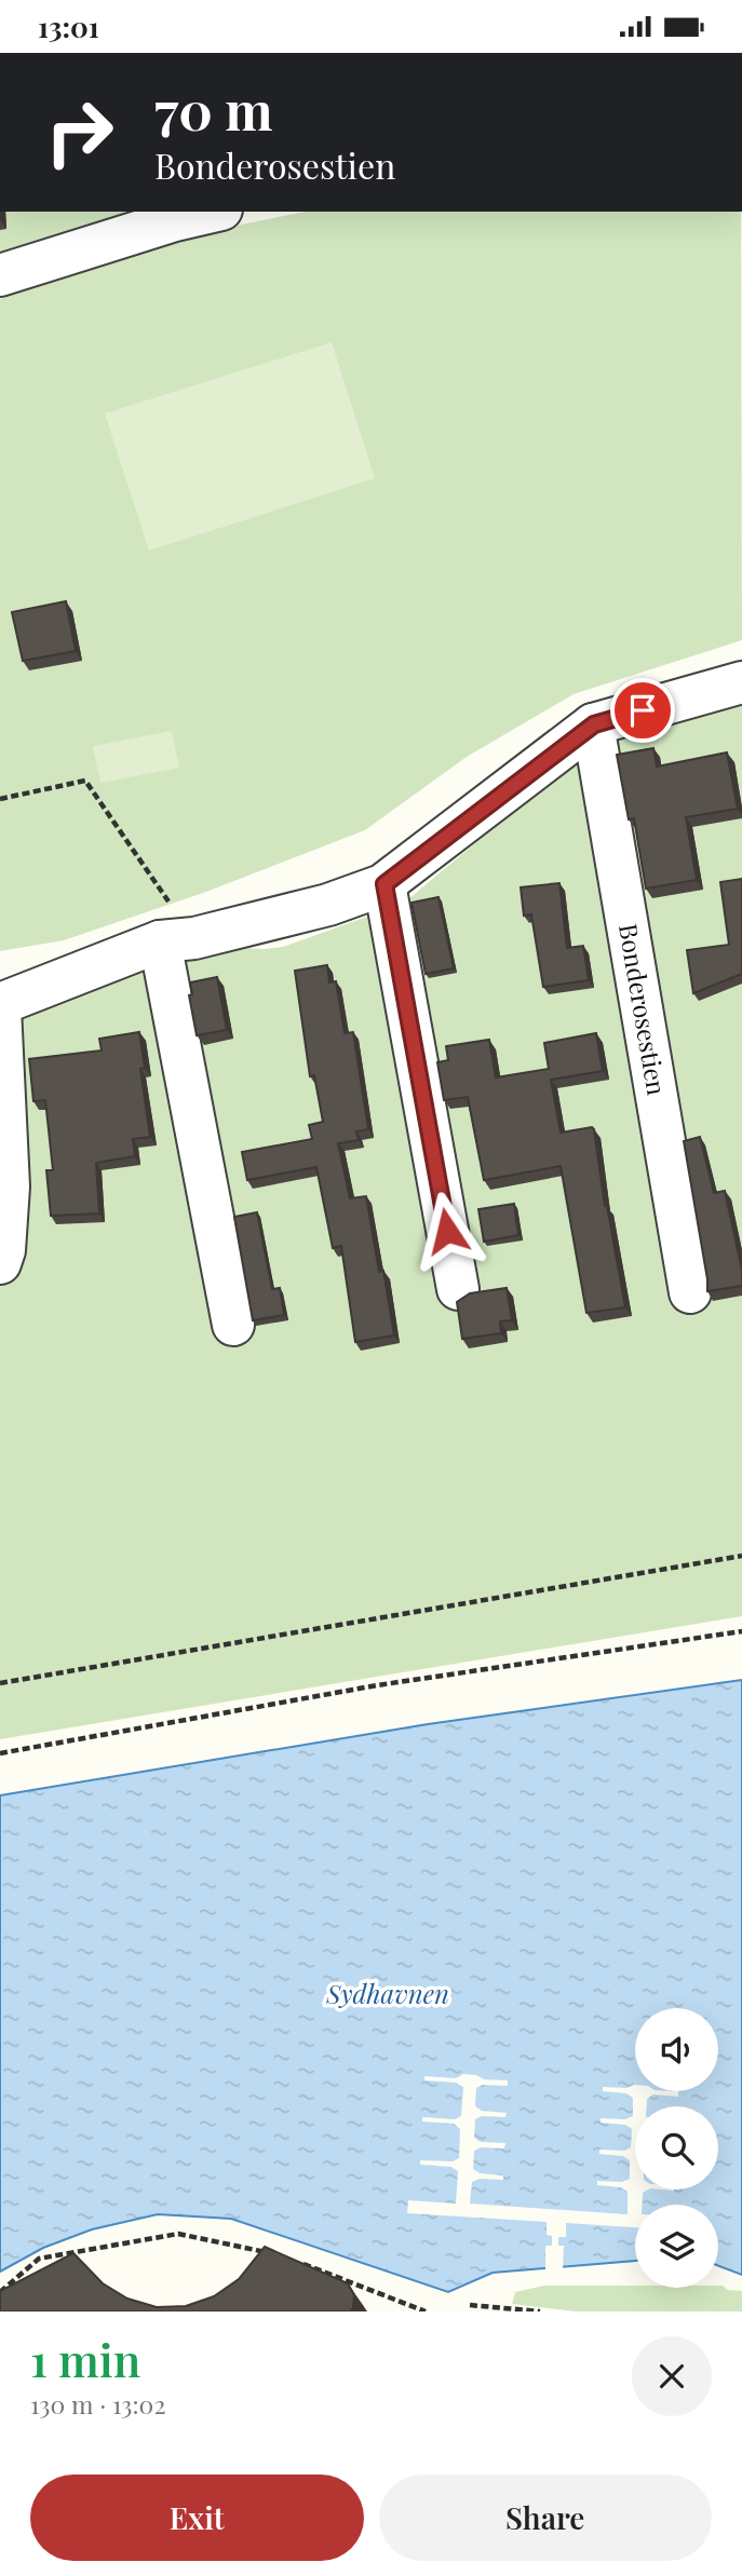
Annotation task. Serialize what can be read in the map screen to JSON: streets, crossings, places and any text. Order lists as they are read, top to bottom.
{
  "streets": {
    "lane": ["Bonderosestien"]
  },
  "water": ["Sydhavnen"],
  "page": {
    "status": "13:01",
    "turn": ["70 m", "Bonderosestien"],
    "heading": ["1 min", "130 m · 13:02"],
    "buttons": ["Exit", "Share"]
  }
}
